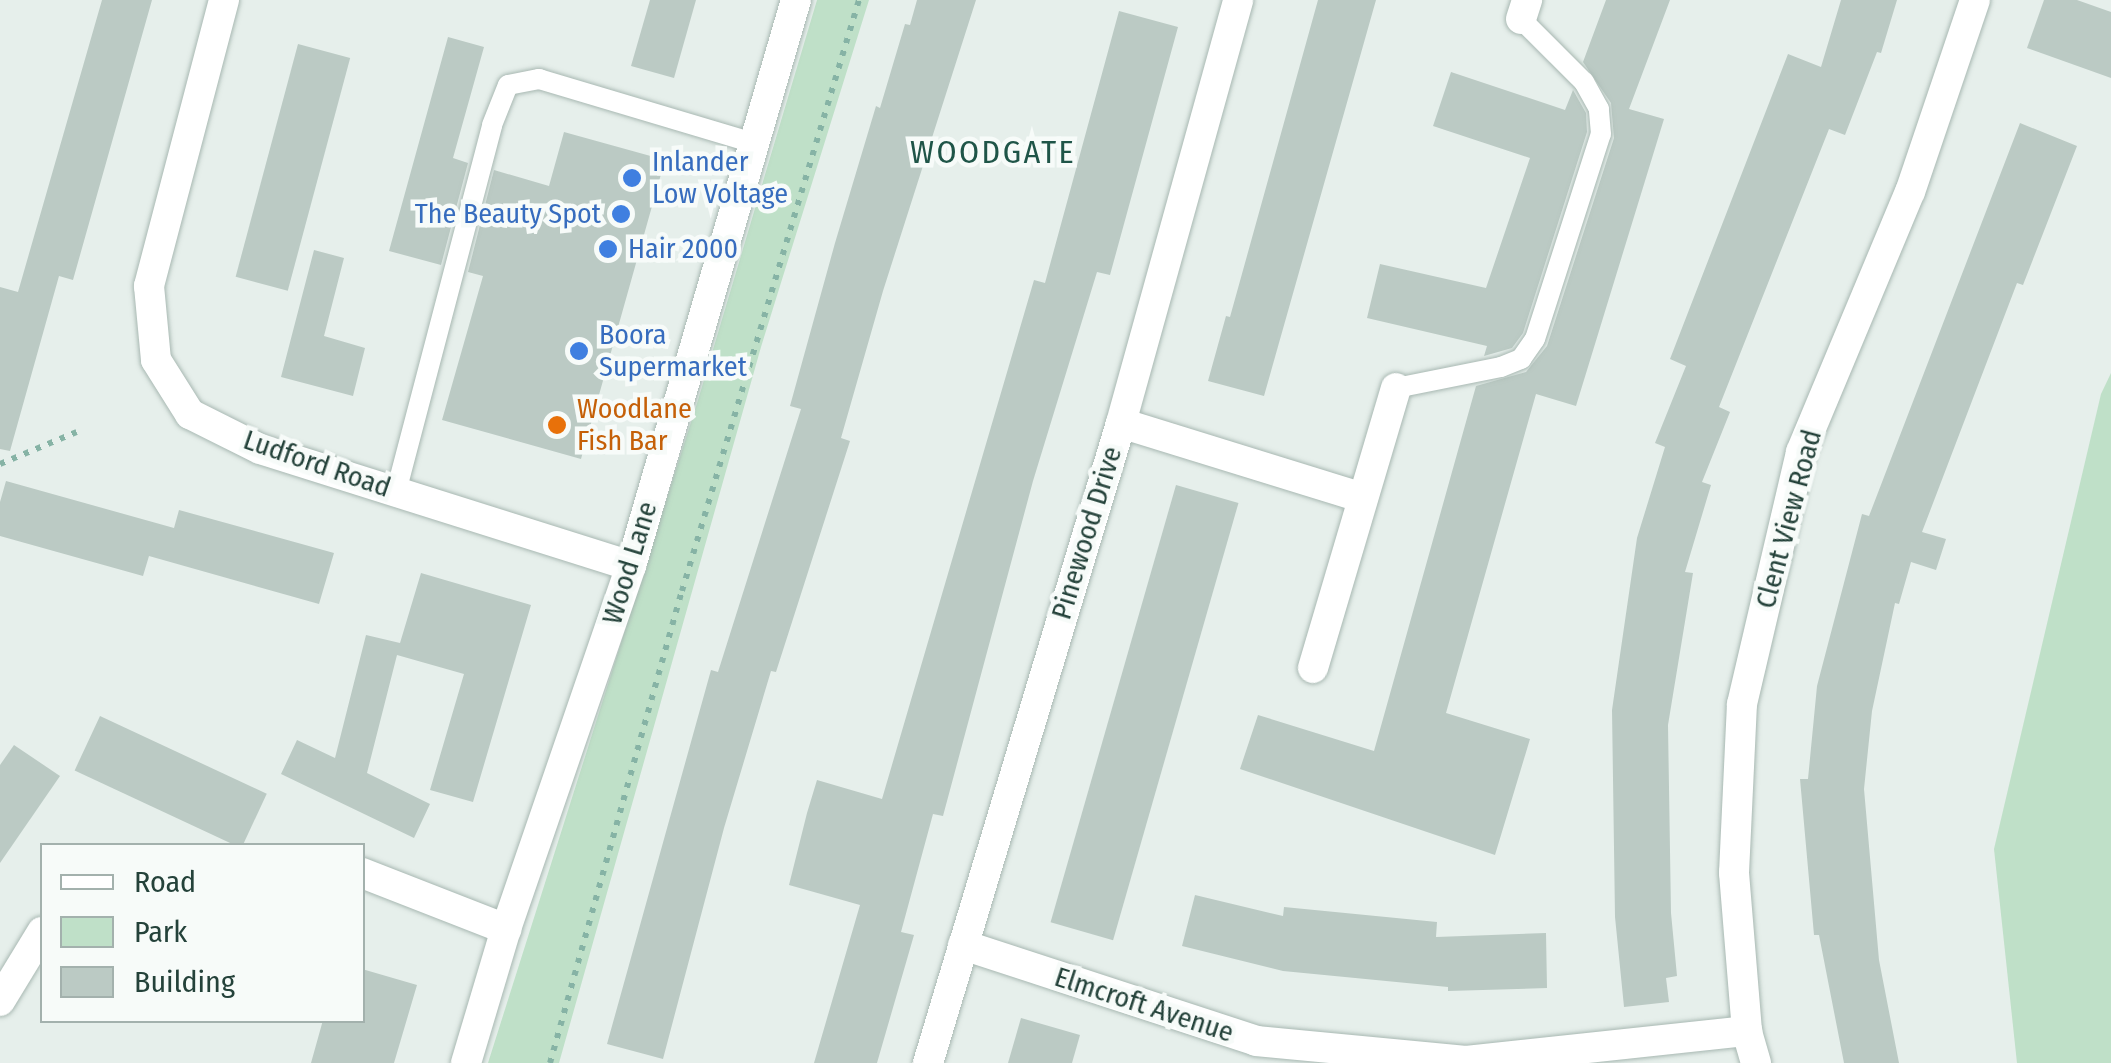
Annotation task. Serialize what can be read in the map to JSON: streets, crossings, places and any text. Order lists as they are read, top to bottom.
{
  "streets": {
    "street": [
      "Ludford Road",
      "Clent View Road",
      "Pinewood Drive",
      "Wood Lane",
      "Elmcroft Avenue"
    ]
  },
  "crossings": [
    ["Ludford Road", "Wood Lane"],
    ["Clent View Road", "Elmcroft Avenue"],
    ["Pinewood Drive", "Elmcroft Avenue"]
  ],
  "districts": ["WOODGATE"],
  "places": [
    "Inlander Low Voltage",
    "The Beauty Spot",
    "Hair 2000",
    "Boora Supermarket",
    "Woodlane Fish Bar"
  ],
  "legend": ["Road", "Park", "Building"]
}
